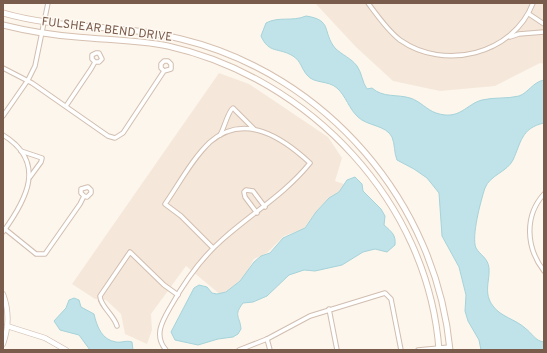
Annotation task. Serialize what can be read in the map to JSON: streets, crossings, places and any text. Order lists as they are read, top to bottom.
{
  "streets": {
    "main road": ["FULSHEAR BEND DRIVE"]
  }
}
